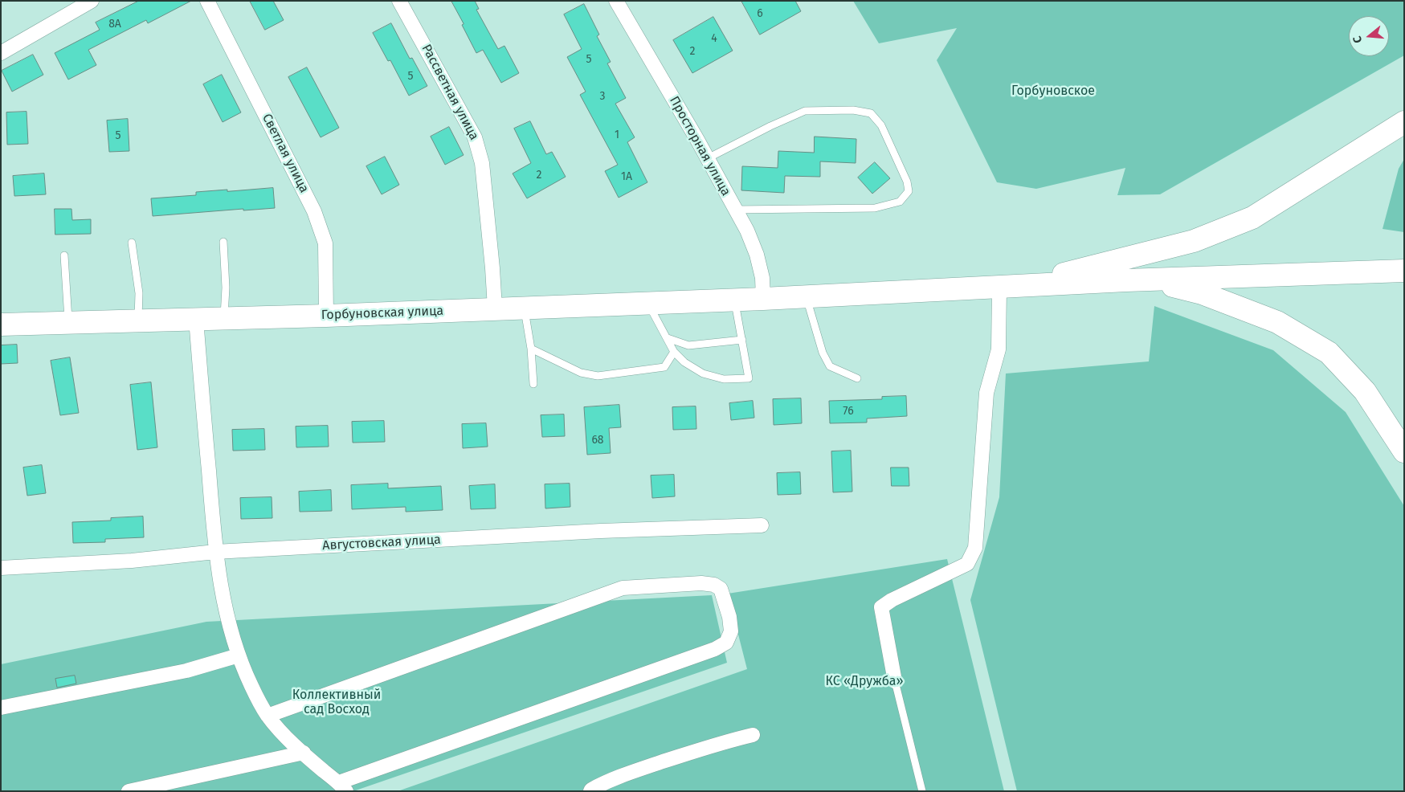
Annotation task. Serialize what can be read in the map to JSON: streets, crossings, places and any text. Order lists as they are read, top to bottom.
{
  "streets": {
    "main road": ["Горбуновская улица"],
    "street": [
      "Рассветная улица",
      "Просторная улица",
      "Светлая улица",
      "Августовская улица"
    ]
  },
  "crossings": [
    ["Рассветная улица", "Горбуновская улица"],
    ["Просторная улица", "Горбуновская улица"],
    ["Светлая улица", "Горбуновская улица"]
  ],
  "parks": ["Горбуновское", "КС «Дружба»", "Коллективный сад Восход"],
  "house_numbers": [
    "6",
    "8А",
    "4",
    "2",
    "5",
    "5",
    "3",
    "1",
    "5",
    "2",
    "1А",
    "76",
    "68"
  ],
  "north": "left"
}
